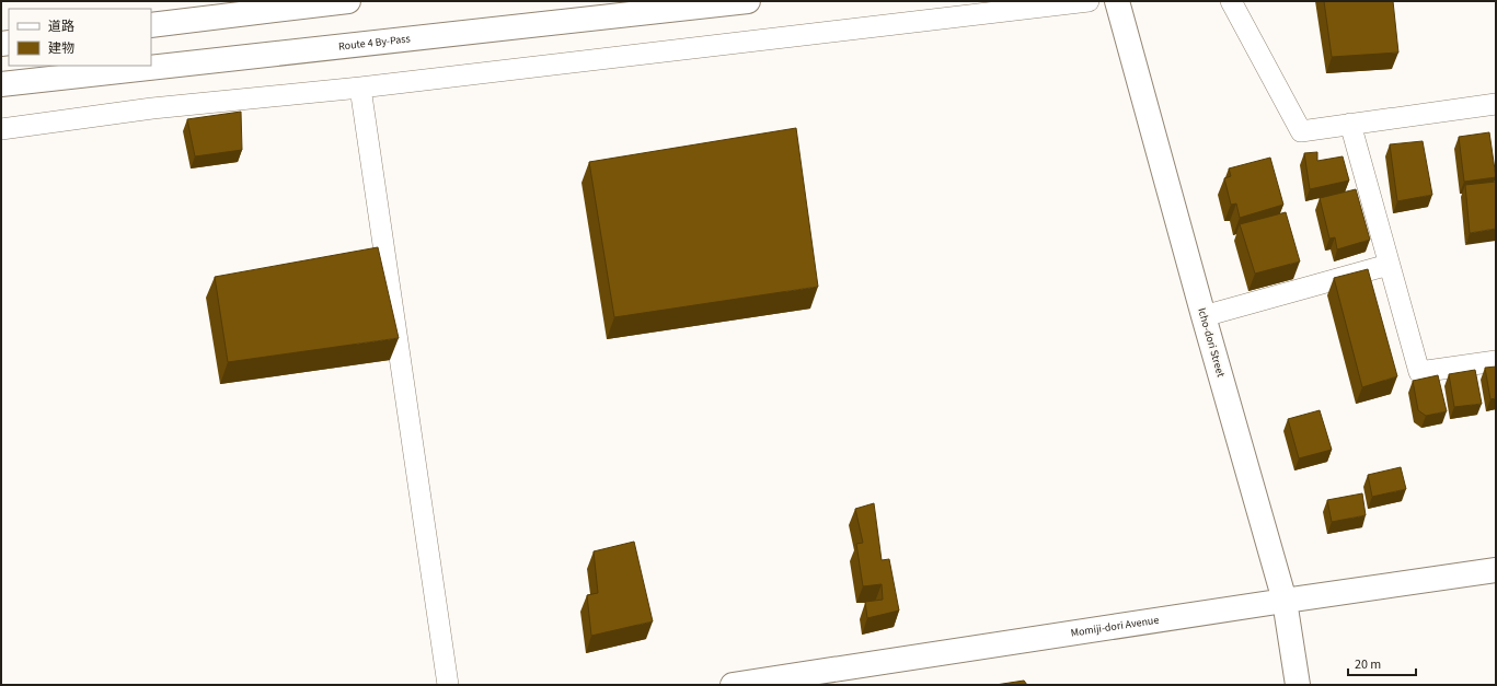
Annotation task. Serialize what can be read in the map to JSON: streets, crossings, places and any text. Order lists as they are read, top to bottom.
{
  "streets": {
    "main road": ["Route 4 By-Pass", "Icho-dori Street", "Momiji-dori Avenue"]
  },
  "crossings": [
    ["Icho-dori Street", "Momiji-dori Avenue"]
  ],
  "legend": ["道路", "建物"],
  "scale_bar": "20 m"
}
